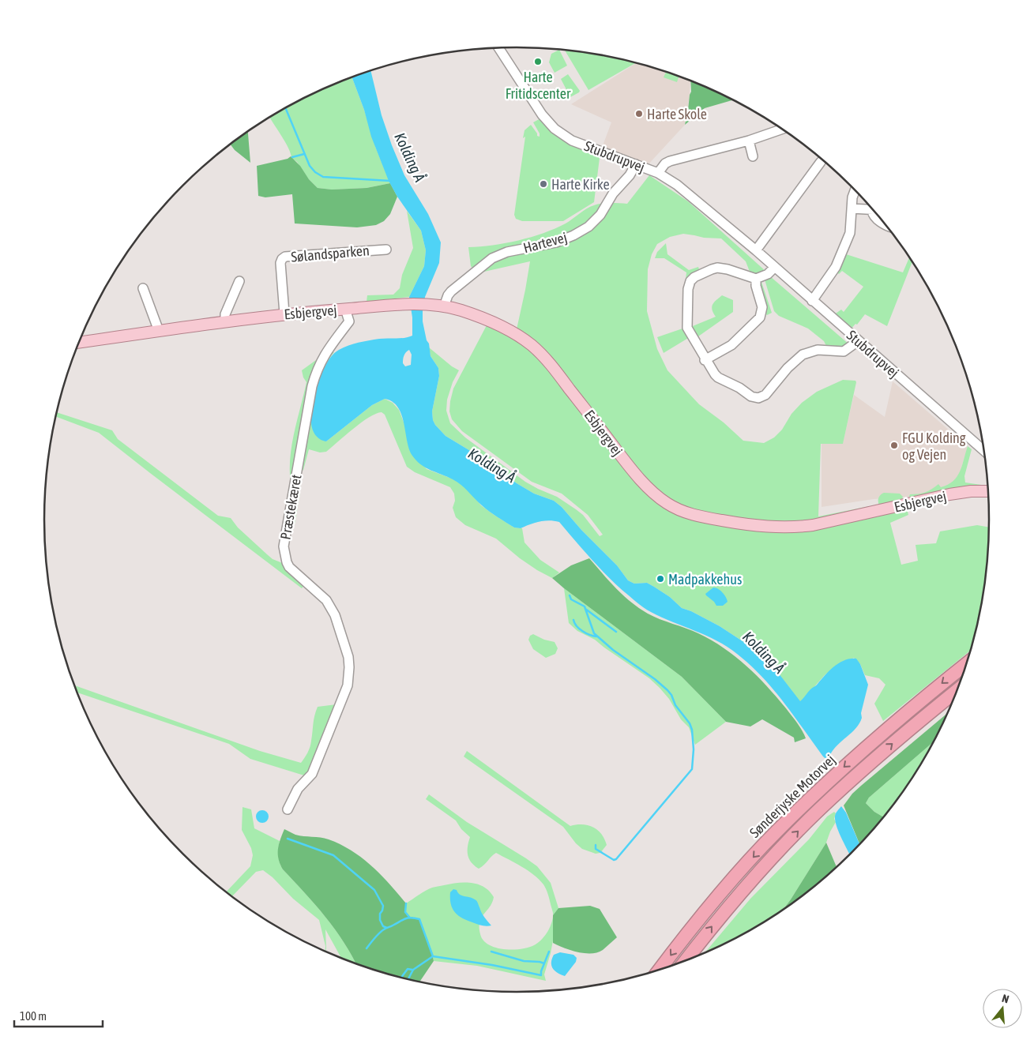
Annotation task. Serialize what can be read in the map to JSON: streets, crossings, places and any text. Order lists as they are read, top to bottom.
{
  "streets": {
    "highway": ["Sønderjyske Motorvej"],
    "main road": ["Esbjergvej"],
    "street": [
      "Stubdrupvej",
      "Hartevej",
      "Sølandsparken",
      "Præstekæret"
    ]
  },
  "crossings": [
    ["Stubdrupvej", "Hartevej"],
    ["Hartevej", "Esbjergvej"],
    ["Sølandsparken", "Esbjergvej"],
    ["Esbjergvej", "Præstekæret"]
  ],
  "water": ["Kolding Å"],
  "places": [
    "Harte Fritidscenter",
    "Harte Skole",
    "Harte Kirke",
    "FGU Kolding og Vejen",
    "Madpakkehus"
  ],
  "scale_bar": "100 m",
  "north": "top"
}
